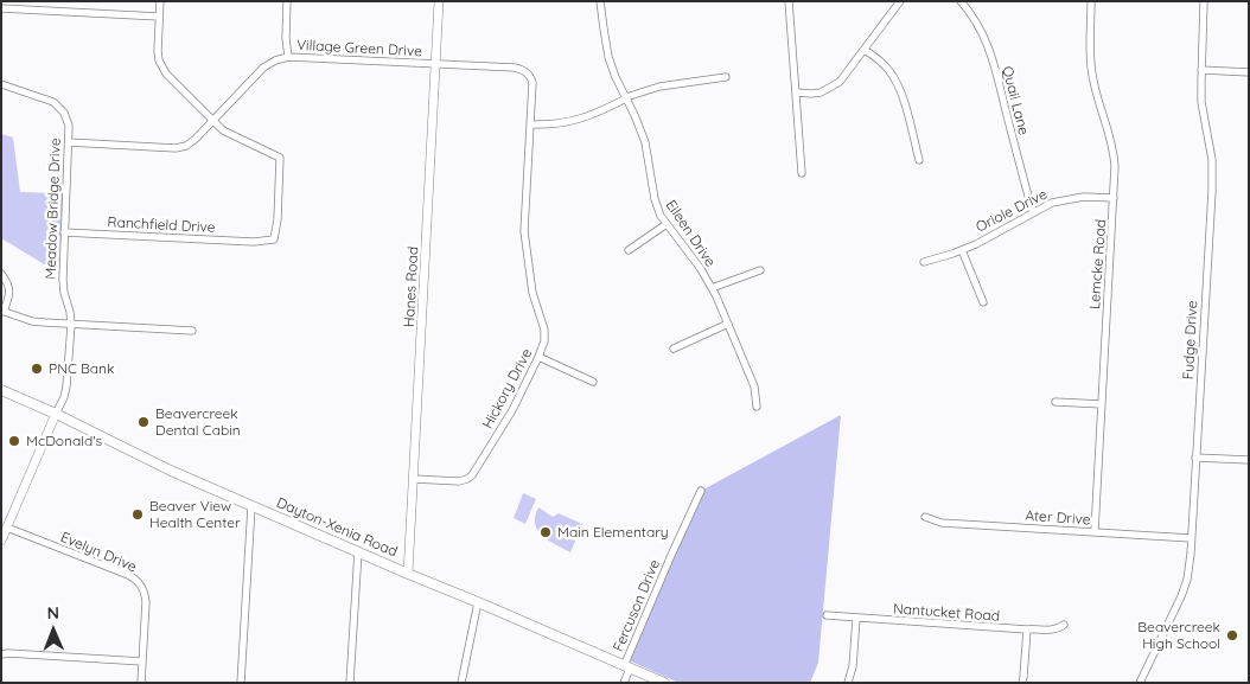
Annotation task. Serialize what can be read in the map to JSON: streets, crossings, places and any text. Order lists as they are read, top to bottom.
{
  "streets": {
    "main road": ["Dayton-Xenia Road"],
    "street": [
      "Village Green Drive",
      "Quail Lane",
      "Meadow Bridge Drive",
      "Oriole Drive",
      "Ranchfield Drive",
      "Eileen Drive",
      "Lemcke Road",
      "Hanes Road",
      "Fudge Drive",
      "Hickory Drive",
      "Ater Drive",
      "Evelyn Drive",
      "Fercuson Drive",
      "Nantucket Road"
    ]
  },
  "crossings": [
    ["Village Green Drive", "Meadow Bridge Drive"],
    ["Village Green Drive", "Ranchfield Drive"],
    ["Village Green Drive", "Hanes Road"],
    ["Village Green Drive", "Hickory Drive"],
    ["Quail Lane", "Oriole Drive"],
    ["Meadow Bridge Drive", "Ranchfield Drive"],
    ["Meadow Bridge Drive", "Dayton-Xenia Road"],
    ["Meadow Bridge Drive", "Evelyn Drive"],
    ["Oriole Drive", "Lemcke Road"],
    ["Lemcke Road", "Ater Drive"],
    ["Hanes Road", "Hickory Drive"],
    ["Hanes Road", "Dayton-Xenia Road"],
    ["Fudge Drive", "Ater Drive"],
    ["Dayton-Xenia Road", "Fercuson Drive"]
  ],
  "places": [
    "PNC Bank",
    "Beavercreek Dental Cabin",
    "McDonald's",
    "Beaver View Health Center",
    "Main Elementary",
    "Beavercreek High School"
  ],
  "north": "top"
}
